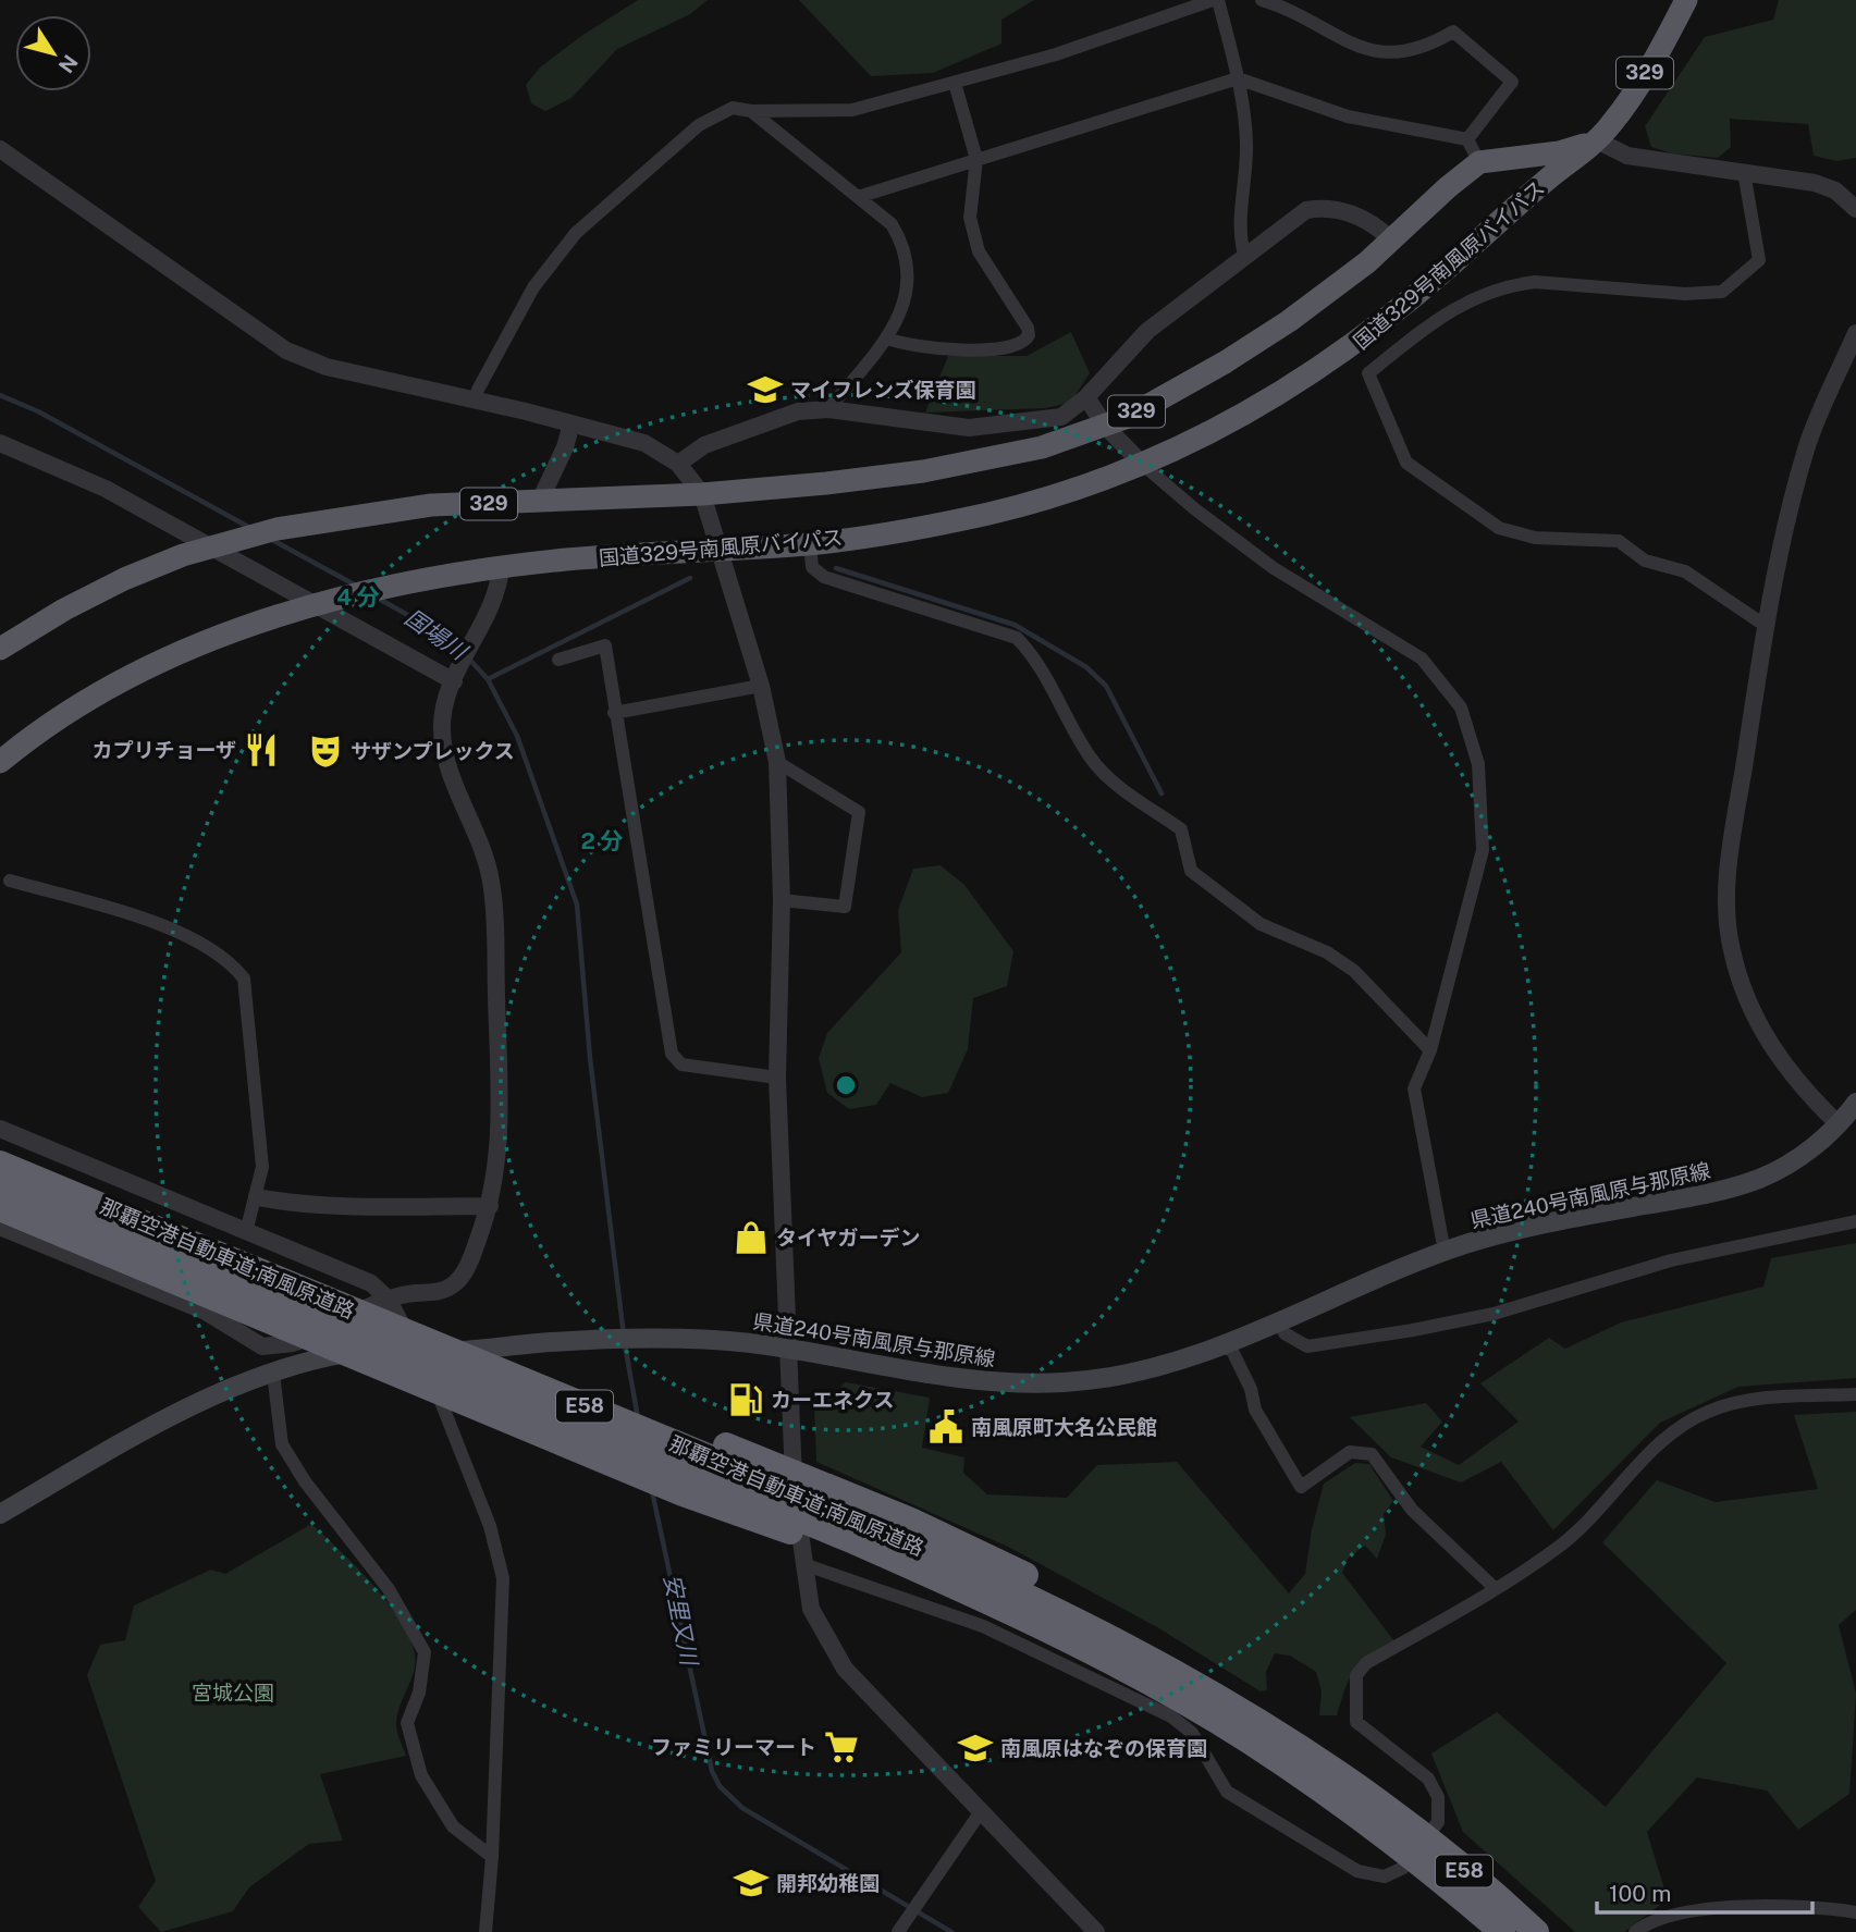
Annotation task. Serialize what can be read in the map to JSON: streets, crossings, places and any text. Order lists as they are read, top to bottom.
{
  "streets": {
    "highway": [
      "329",
      "国道329号南風原バイパス",
      "那覇空港自動車道;南風原道路",
      "E58"
    ],
    "main road": ["県道240号南風原与那原線"]
  },
  "crossings": [
    ["329", "国道329号南風原バイパス"]
  ],
  "water": ["国場川", "安里又川"],
  "parks": ["宮城公園"],
  "places": {
    "school or university": ["マイフレンズ保育園", "南風原はなぞの保育園", "開邦幼稚園"],
    "restaurant": ["カプリチョーザ"],
    "theatre": ["サザンプレックス"],
    "shop": ["タイヤガーデン"],
    "fuel station": ["カーエネクス"],
    "public building": ["南風原町大名公民館"],
    "supermarket": ["ファミリーマート"]
  },
  "scale_bar": "100 m",
  "north": "bottom right",
  "rings": ["4 分", "2 分"]
}
